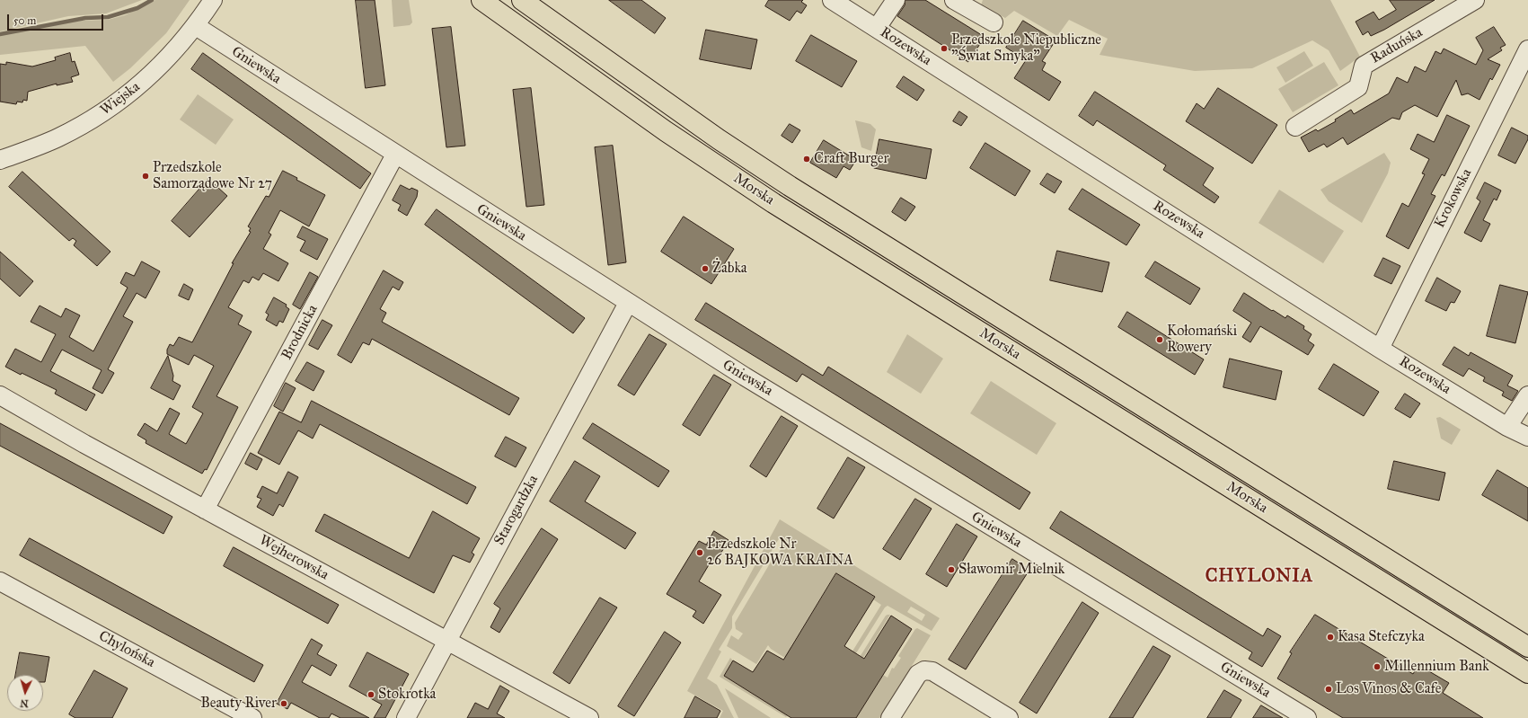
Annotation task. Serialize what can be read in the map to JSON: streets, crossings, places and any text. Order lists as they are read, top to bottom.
{
  "streets": {
    "main road": ["Morska"],
    "street": [
      "Raduńska",
      "Rozewska",
      "Gniewska",
      "Wiejska",
      "Krokowska",
      "Brodnicka",
      "Starogardzka",
      "Wejherowska",
      "Chylońska"
    ]
  },
  "crossings": [
    ["Rozewska", "Krokowska"],
    ["Gniewska", "Wiejska"],
    ["Gniewska", "Brodnicka"],
    ["Gniewska", "Starogardzka"],
    ["Brodnicka", "Wejherowska"],
    ["Starogardzka", "Wejherowska"]
  ],
  "districts": ["CHYLONIA"],
  "places": [
    "Przedszkole Niepubliczne \"Świat Smyka\"",
    "Craft Burger",
    "Przedszkole Samorządowe Nr 27",
    "Żabka",
    "Kołomański Rowery",
    "Przedszkole Nr 26 BAJKOWA KRAINA",
    "Sławomir Mielnik",
    "Kasa Stefczyka",
    "Millennium Bank",
    "Los Vinos & Cafe",
    "Stokrotka",
    "Beauty River"
  ],
  "scale_bar": "50 m",
  "north": "bottom"
}
